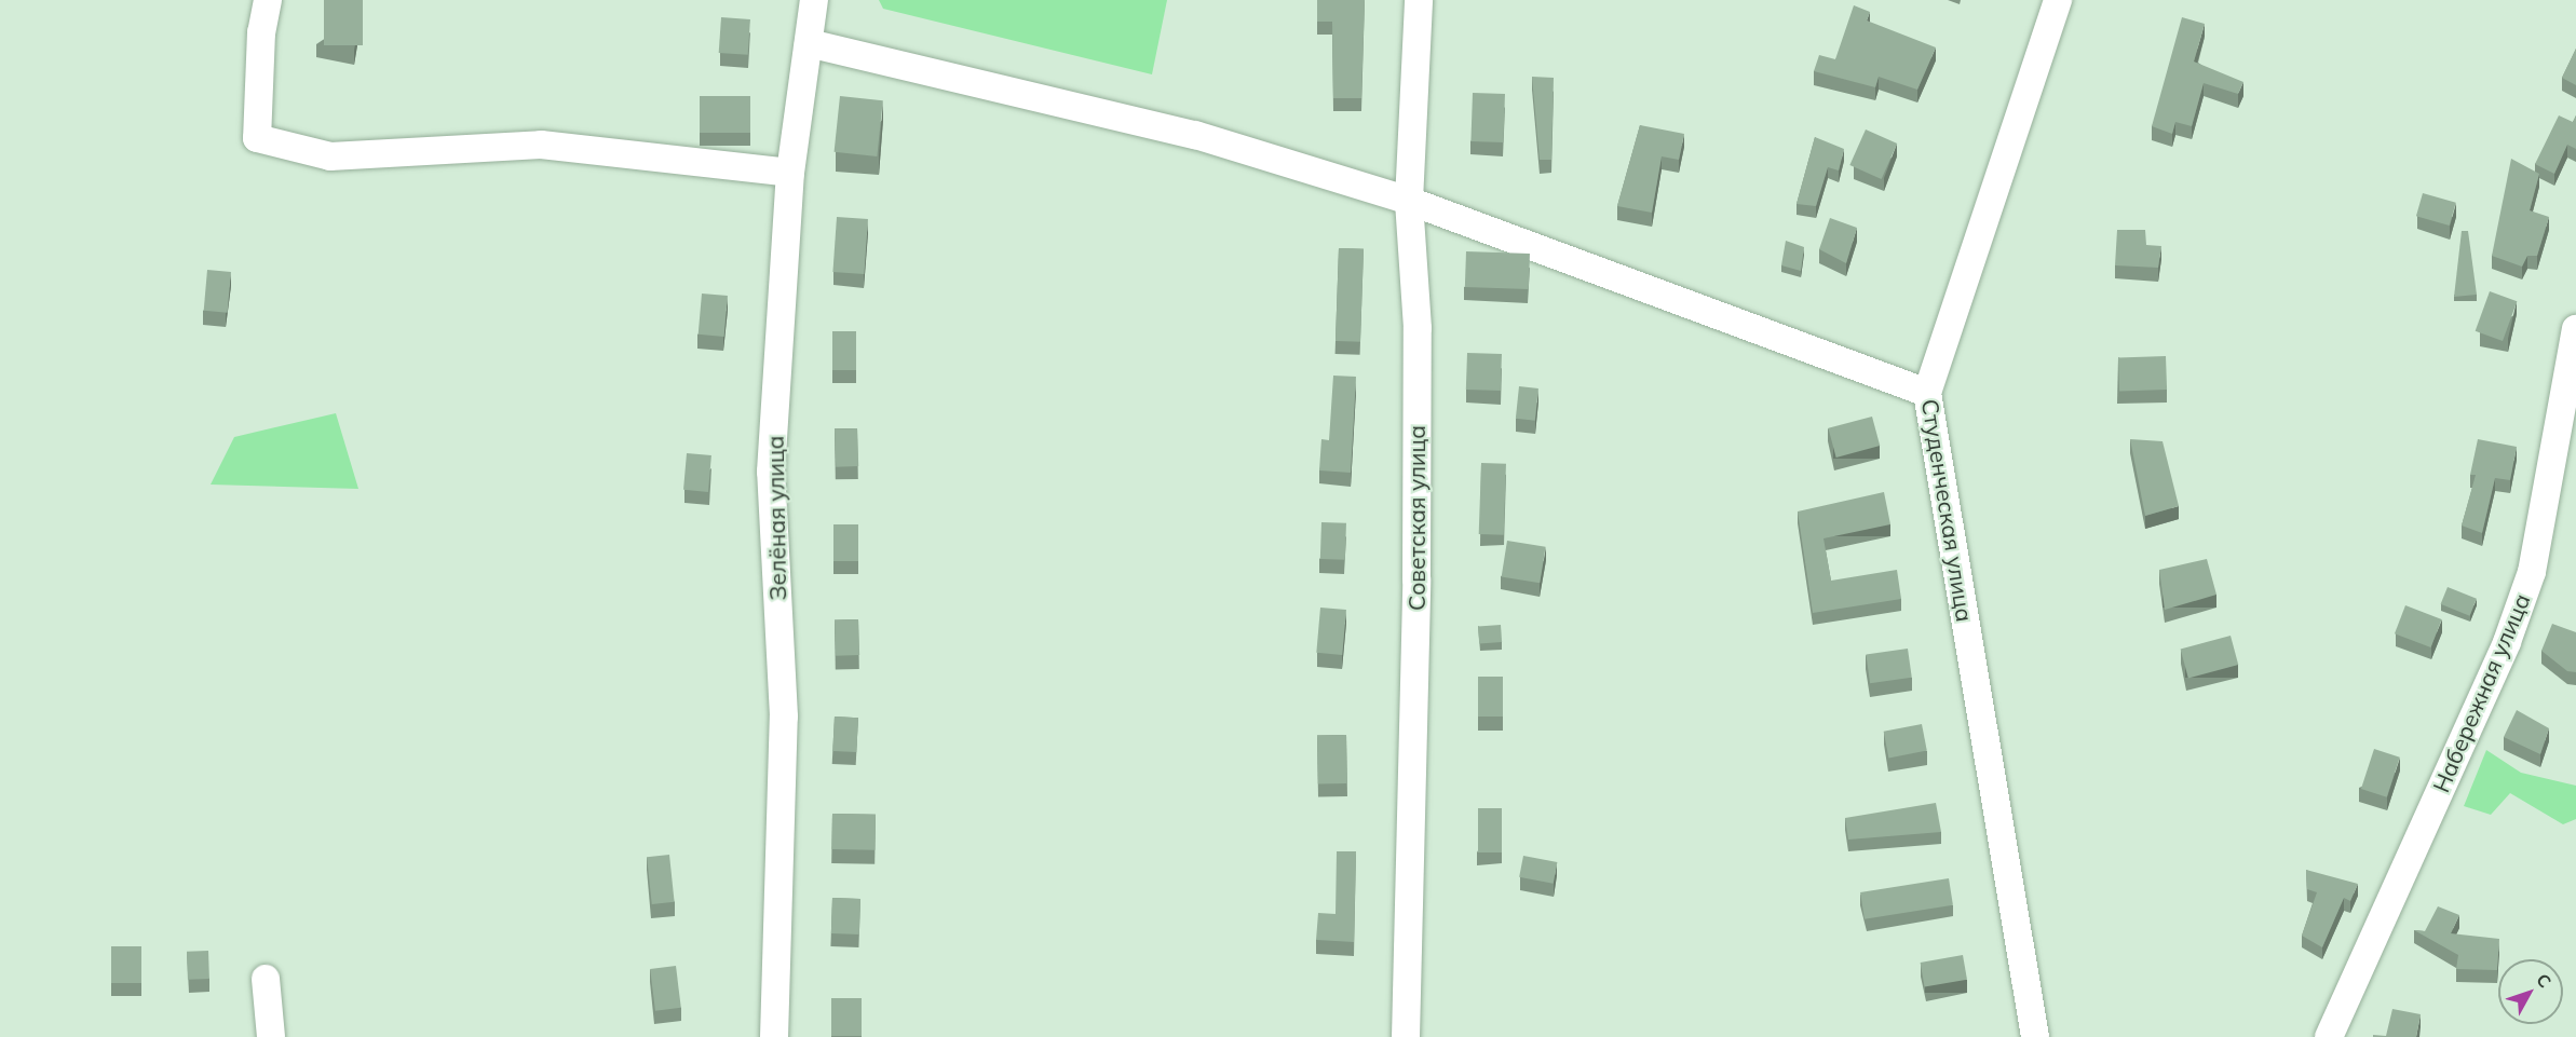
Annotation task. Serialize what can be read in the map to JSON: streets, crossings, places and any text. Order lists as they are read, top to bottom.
{
  "streets": {
    "street": [
      "Студенческая улица",
      "Зелёная улица",
      "Советская улица",
      "Набережная улица"
    ]
  },
  "north": "top right"
}
